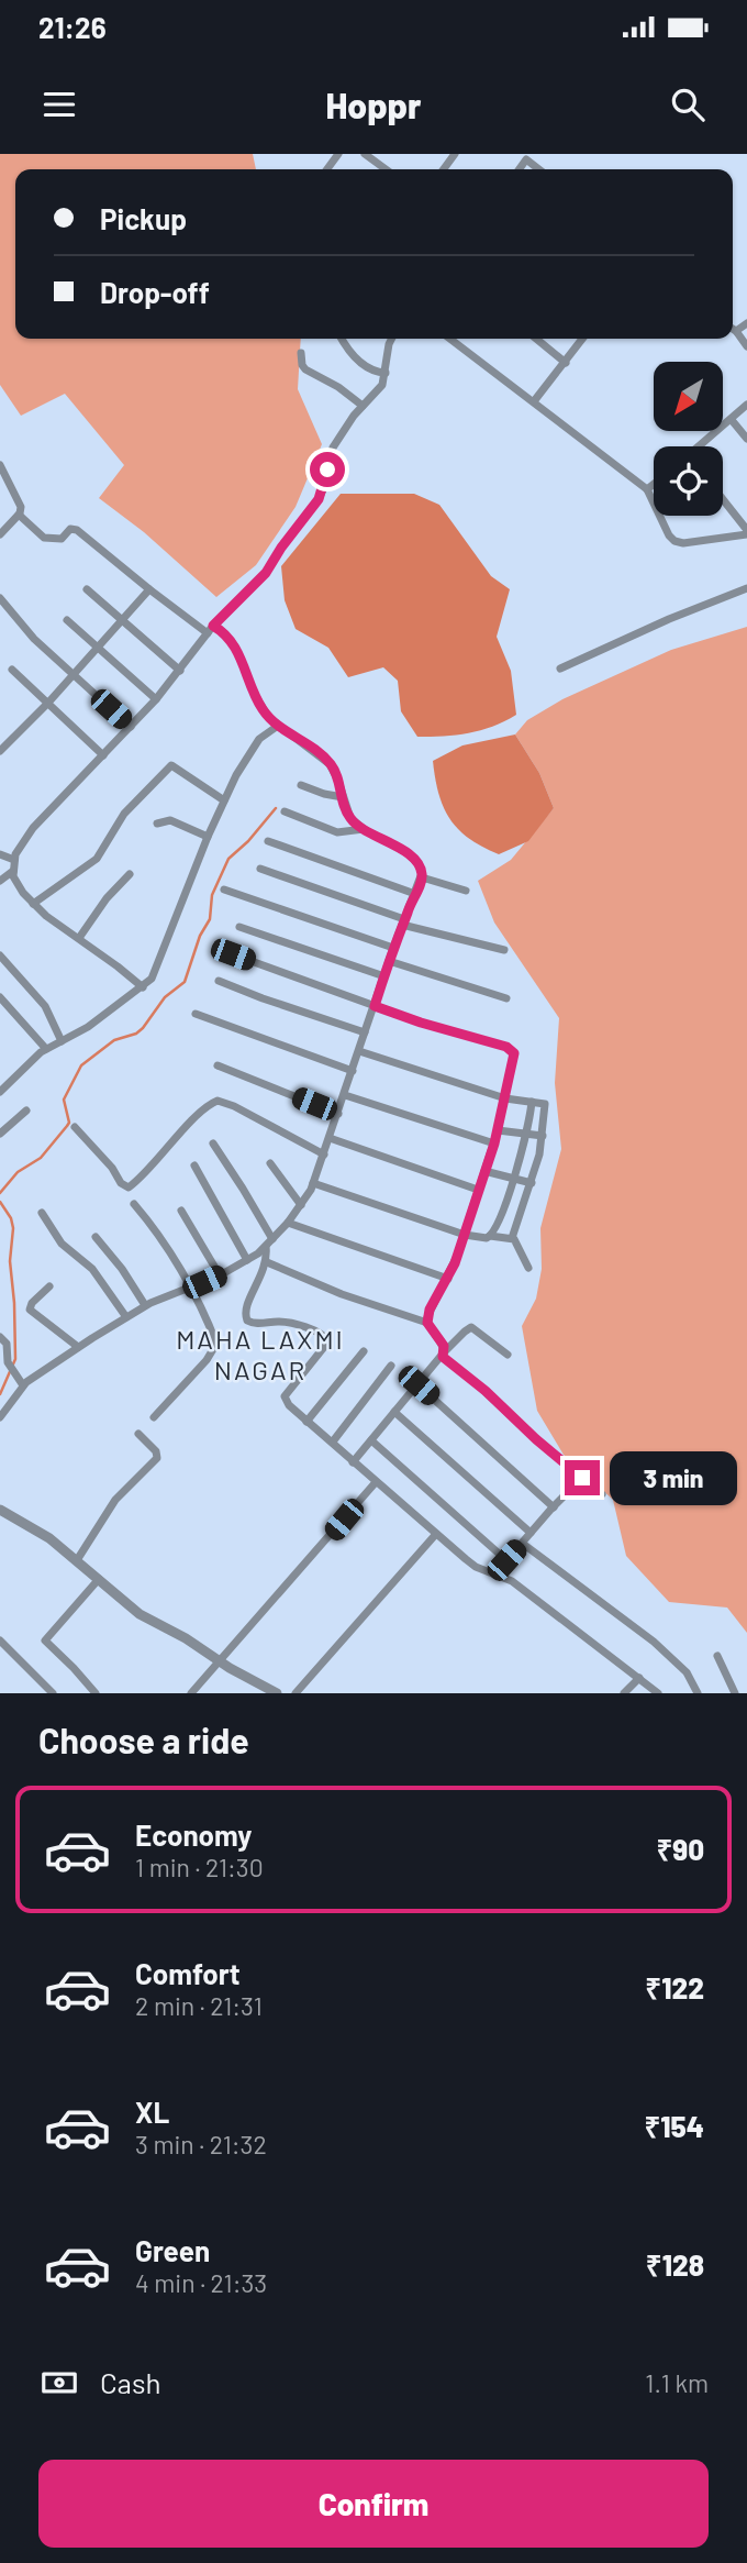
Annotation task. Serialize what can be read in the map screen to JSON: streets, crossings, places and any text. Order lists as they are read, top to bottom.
{
  "districts": ["MAHA LAXMI NAGAR"],
  "north": "bottom left",
  "page": {
    "status": "21:26",
    "header": "Hoppr",
    "banner": ["Pickup", "Drop-off"],
    "bubble": "3 min",
    "heading": "Choose a ride",
    "list": [
      {
        "name": "Economy",
        "note": "1 min · 21:30",
        "value": "₹90"
      },
      {
        "name": "Comfort",
        "note": "2 min · 21:31",
        "value": "₹122"
      },
      {
        "name": "XL",
        "note": "3 min · 21:32",
        "value": "₹154"
      },
      {
        "name": "Green",
        "note": "4 min · 21:33",
        "value": "₹128"
      }
    ],
    "pay": ["Cash", "1.1 km"],
    "buttons": "Confirm"
  }
}
